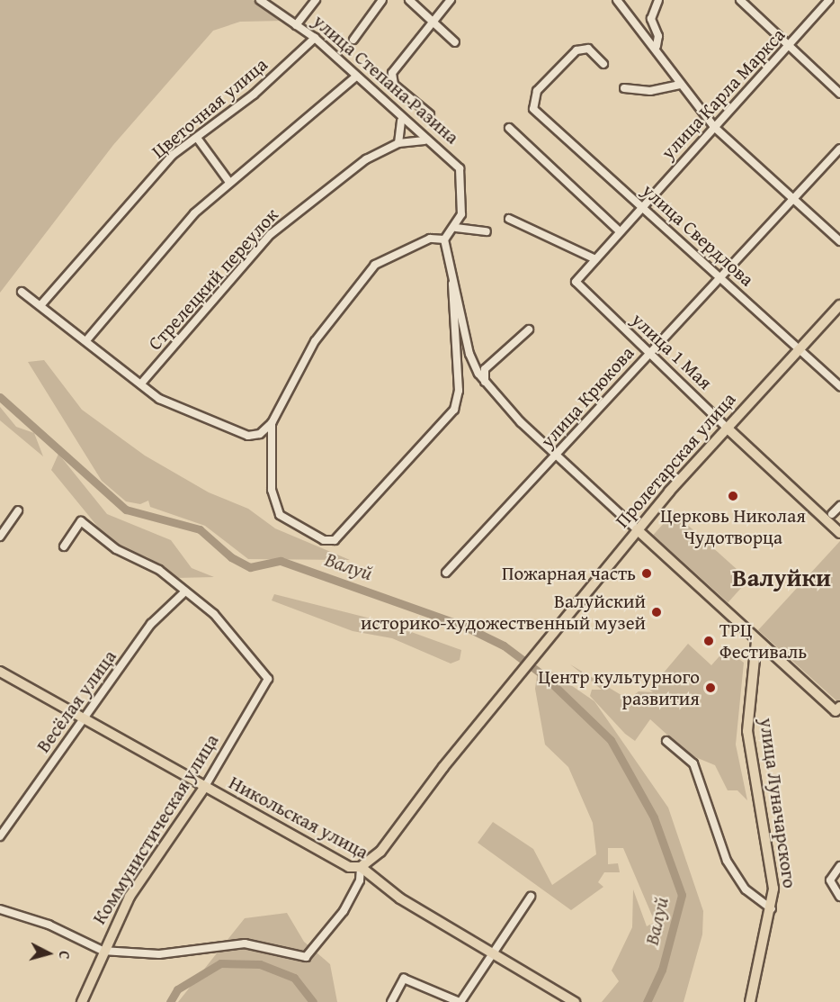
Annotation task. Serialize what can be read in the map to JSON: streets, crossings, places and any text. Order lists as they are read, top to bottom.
{
  "streets": {
    "main road": [
      "улица 1 Мая",
      "Пролетарская улица",
      "улица Луначарского",
      "Никольская улица",
      "Коммунистическая улица"
    ],
    "street": [
      "улица Степана Разина",
      "улица Карла Маркса",
      "Цветочная улица",
      "улица Свердлова",
      "Стрелецкий переулок",
      "улица Крюкова",
      "Весёлая улица"
    ]
  },
  "crossings": [
    ["улица Степана Разина", "Цветочная улица"],
    ["улица Степана Разина", "Стрелецкий переулок"],
    ["улица Карла Маркса", "улица Свердлова"],
    ["улица Карла Маркса", "улица 1 Мая"],
    ["улица Свердлова", "улица Крюкова"],
    ["улица Свердлова", "Пролетарская улица"],
    ["улица 1 Мая", "улица Крюкова"],
    ["улица 1 Мая", "Пролетарская улица"],
    ["Пролетарская улица", "Никольская улица"],
    ["Весёлая улица", "Никольская улица"],
    ["Весёлая улица", "Коммунистическая улица"],
    ["Никольская улица", "Коммунистическая улица"]
  ],
  "districts": ["Валуйки"],
  "water": ["Валуй"],
  "places": [
    "Церковь Николая Чудотворца",
    "Пожарная часть",
    "Валуйский историко-художественный музей",
    "ТРЦ Фестиваль",
    "Центр культурного развития"
  ],
  "north": "right"
}
